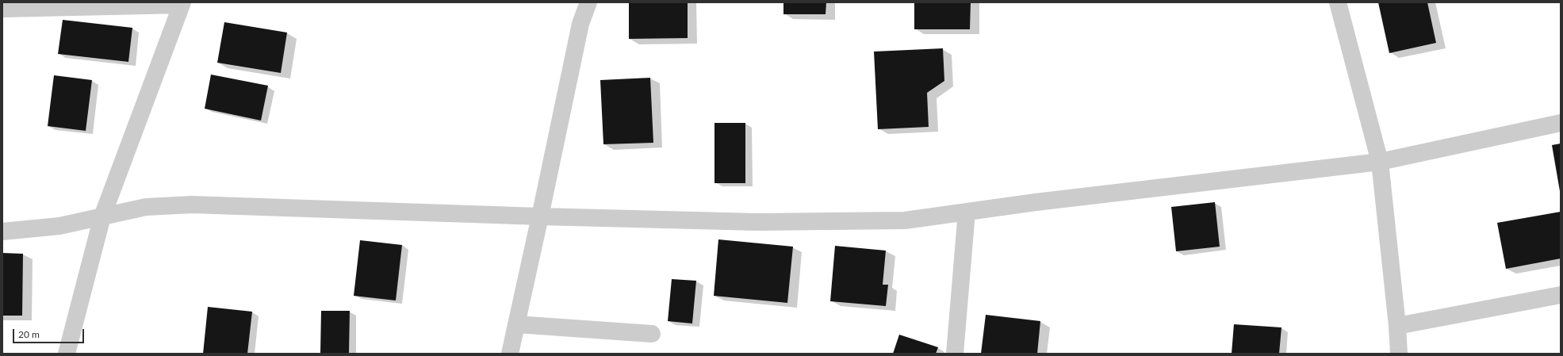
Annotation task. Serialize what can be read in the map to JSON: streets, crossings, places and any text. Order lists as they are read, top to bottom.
{
  "scale_bar": "20 m"
}
